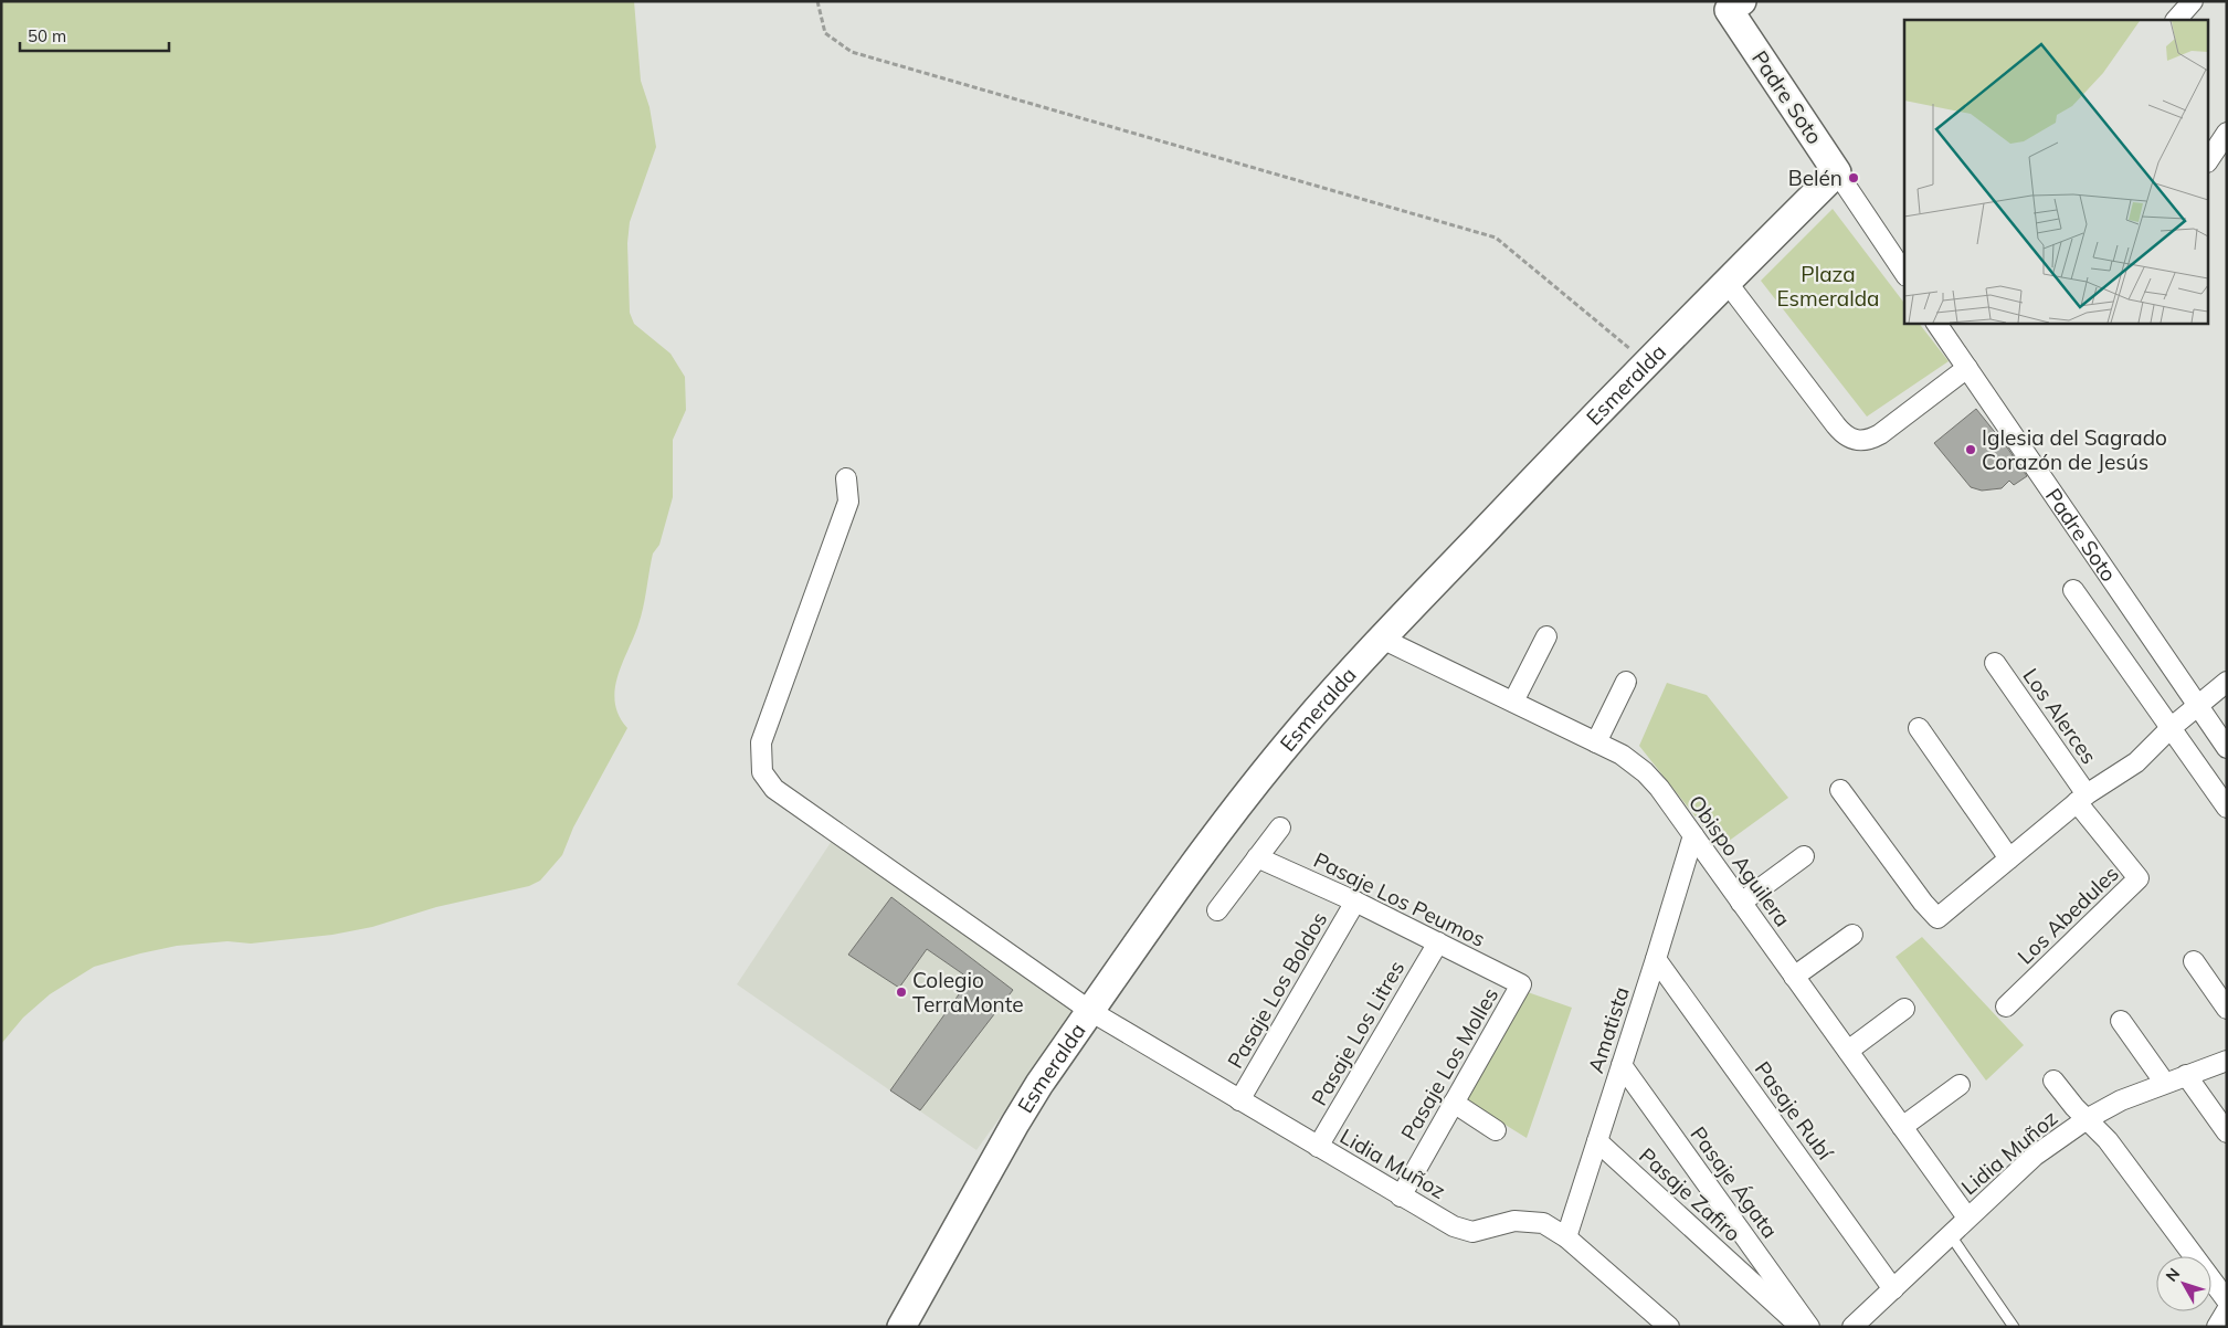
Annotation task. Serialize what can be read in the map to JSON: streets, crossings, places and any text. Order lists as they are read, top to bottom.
{
  "streets": {
    "street": [
      "Padre Soto",
      "Esmeralda",
      "Los Alerces",
      "Obispo Aguilera",
      "Pasaje Los Peumos",
      "Los Abedules",
      "Pasaje Los Boldos",
      "Amatista",
      "Pasaje Los Litres",
      "Pasaje Los Molles",
      "Pasaje Rubí",
      "Lidia Muñoz",
      "Pasaje Ágata",
      "Pasaje Zafiro"
    ]
  },
  "crossings": [
    ["Padre Soto", "Esmeralda"],
    ["Esmeralda", "Obispo Aguilera"],
    ["Esmeralda", "Lidia Muñoz"],
    ["Los Alerces", "Los Abedules"],
    ["Obispo Aguilera", "Amatista"],
    ["Obispo Aguilera", "Lidia Muñoz"],
    ["Pasaje Los Peumos", "Pasaje Los Boldos"],
    ["Pasaje Los Peumos", "Pasaje Los Litres"],
    ["Pasaje Los Peumos", "Pasaje Los Molles"],
    ["Pasaje Los Boldos", "Lidia Muñoz"],
    ["Amatista", "Pasaje Rubí"],
    ["Amatista", "Lidia Muñoz"],
    ["Amatista", "Pasaje Ágata"],
    ["Amatista", "Pasaje Zafiro"],
    ["Pasaje Los Litres", "Lidia Muñoz"],
    ["Pasaje Los Molles", "Lidia Muñoz"],
    ["Pasaje Rubí", "Lidia Muñoz"]
  ],
  "parks": ["Plaza Esmeralda"],
  "places": ["Belén", "Iglesia del Sagrado Corazón de Jesús", "Colegio TerraMonte"],
  "scale_bar": "50 m",
  "north": "top left"
}
